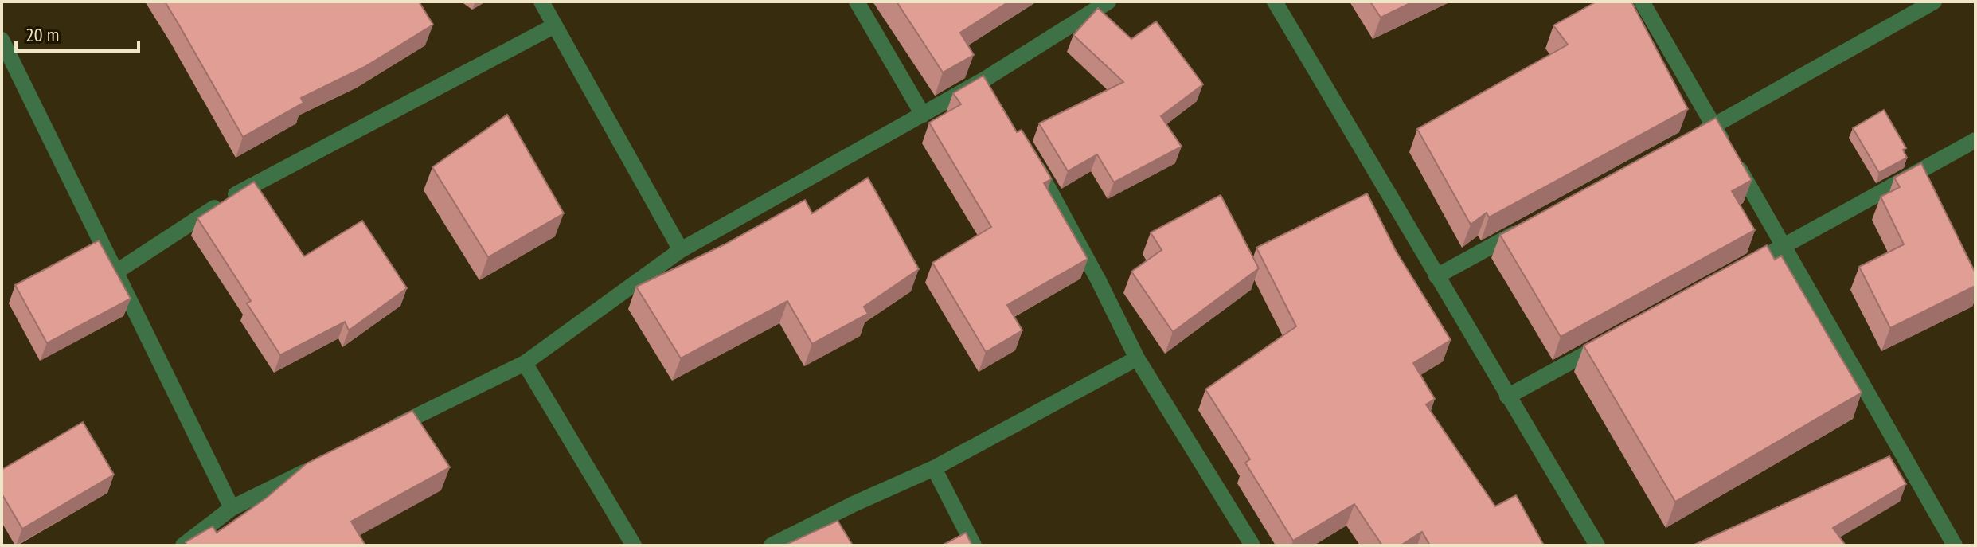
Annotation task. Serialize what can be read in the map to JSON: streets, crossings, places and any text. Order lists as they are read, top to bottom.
{
  "scale_bar": "20 m"
}
